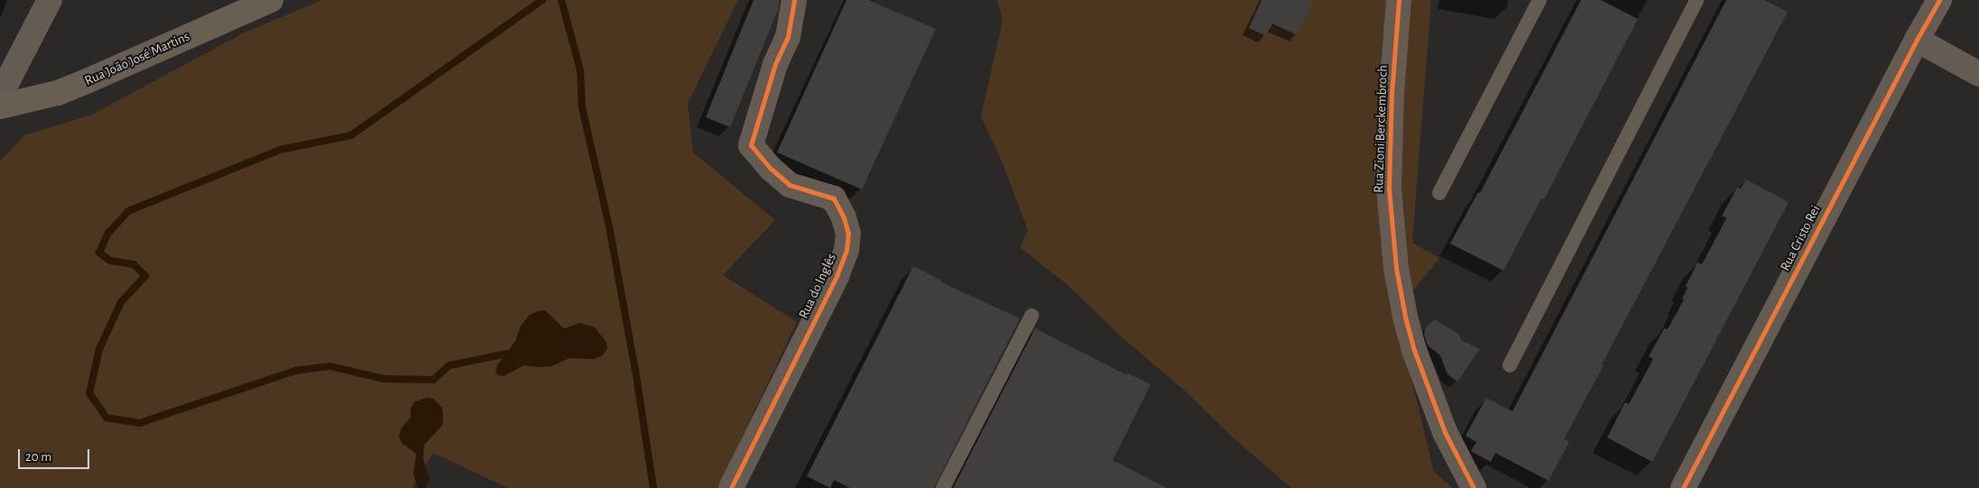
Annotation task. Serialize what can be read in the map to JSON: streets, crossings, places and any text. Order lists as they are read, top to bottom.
{
  "streets": {
    "main road": ["Rua João José Martins"],
    "street": ["Rua Zioni Berckembroch", "Rua Cristo Rei", "Rua do Inglês"]
  },
  "scale_bar": "20 m"
}
